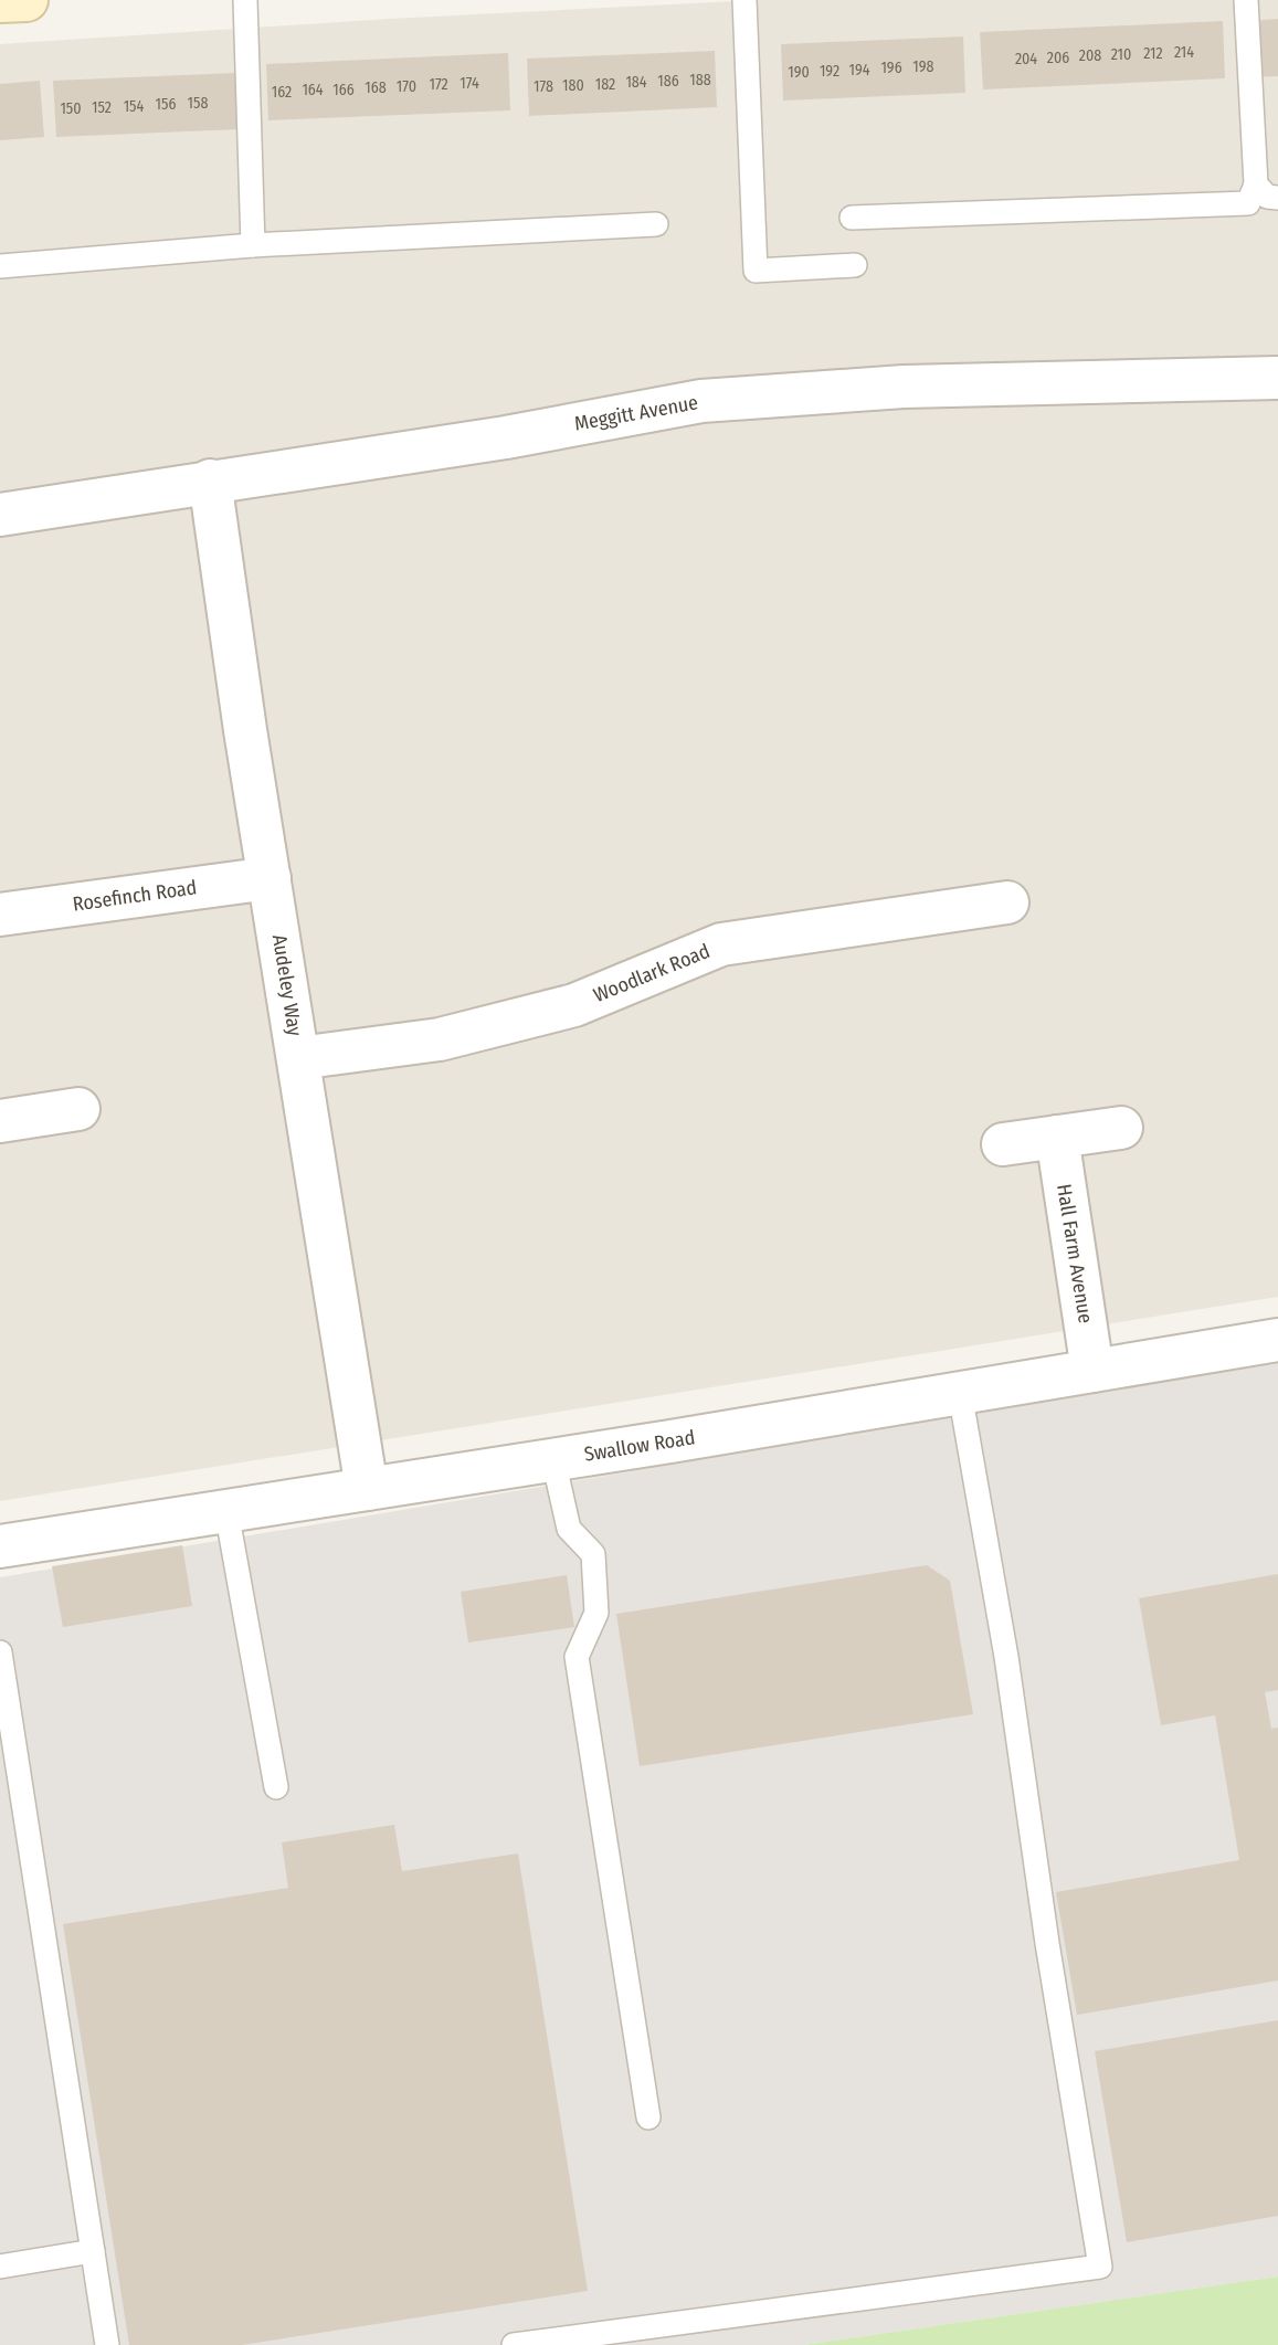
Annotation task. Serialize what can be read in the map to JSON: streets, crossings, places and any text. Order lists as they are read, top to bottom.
{
  "streets": {
    "street": [
      "Meggitt Avenue",
      "Rosefinch Road",
      "Woodlark Road",
      "Audeley Way",
      "Hall Farm Avenue",
      "Swallow Road"
    ]
  },
  "crossings": [
    ["Meggitt Avenue", "Audeley Way"],
    ["Rosefinch Road", "Audeley Way"],
    ["Woodlark Road", "Audeley Way"],
    ["Audeley Way", "Swallow Road"],
    ["Hall Farm Avenue", "Swallow Road"]
  ],
  "house_numbers": [
    "214",
    "212",
    "210",
    "208",
    "206",
    "204",
    "198",
    "196",
    "194",
    "192",
    "190",
    "188",
    "186",
    "184",
    "174",
    "172",
    "182",
    "180",
    "170",
    "178",
    "168",
    "164",
    "166",
    "162",
    "158",
    "156",
    "154",
    "152",
    "150"
  ]
}
